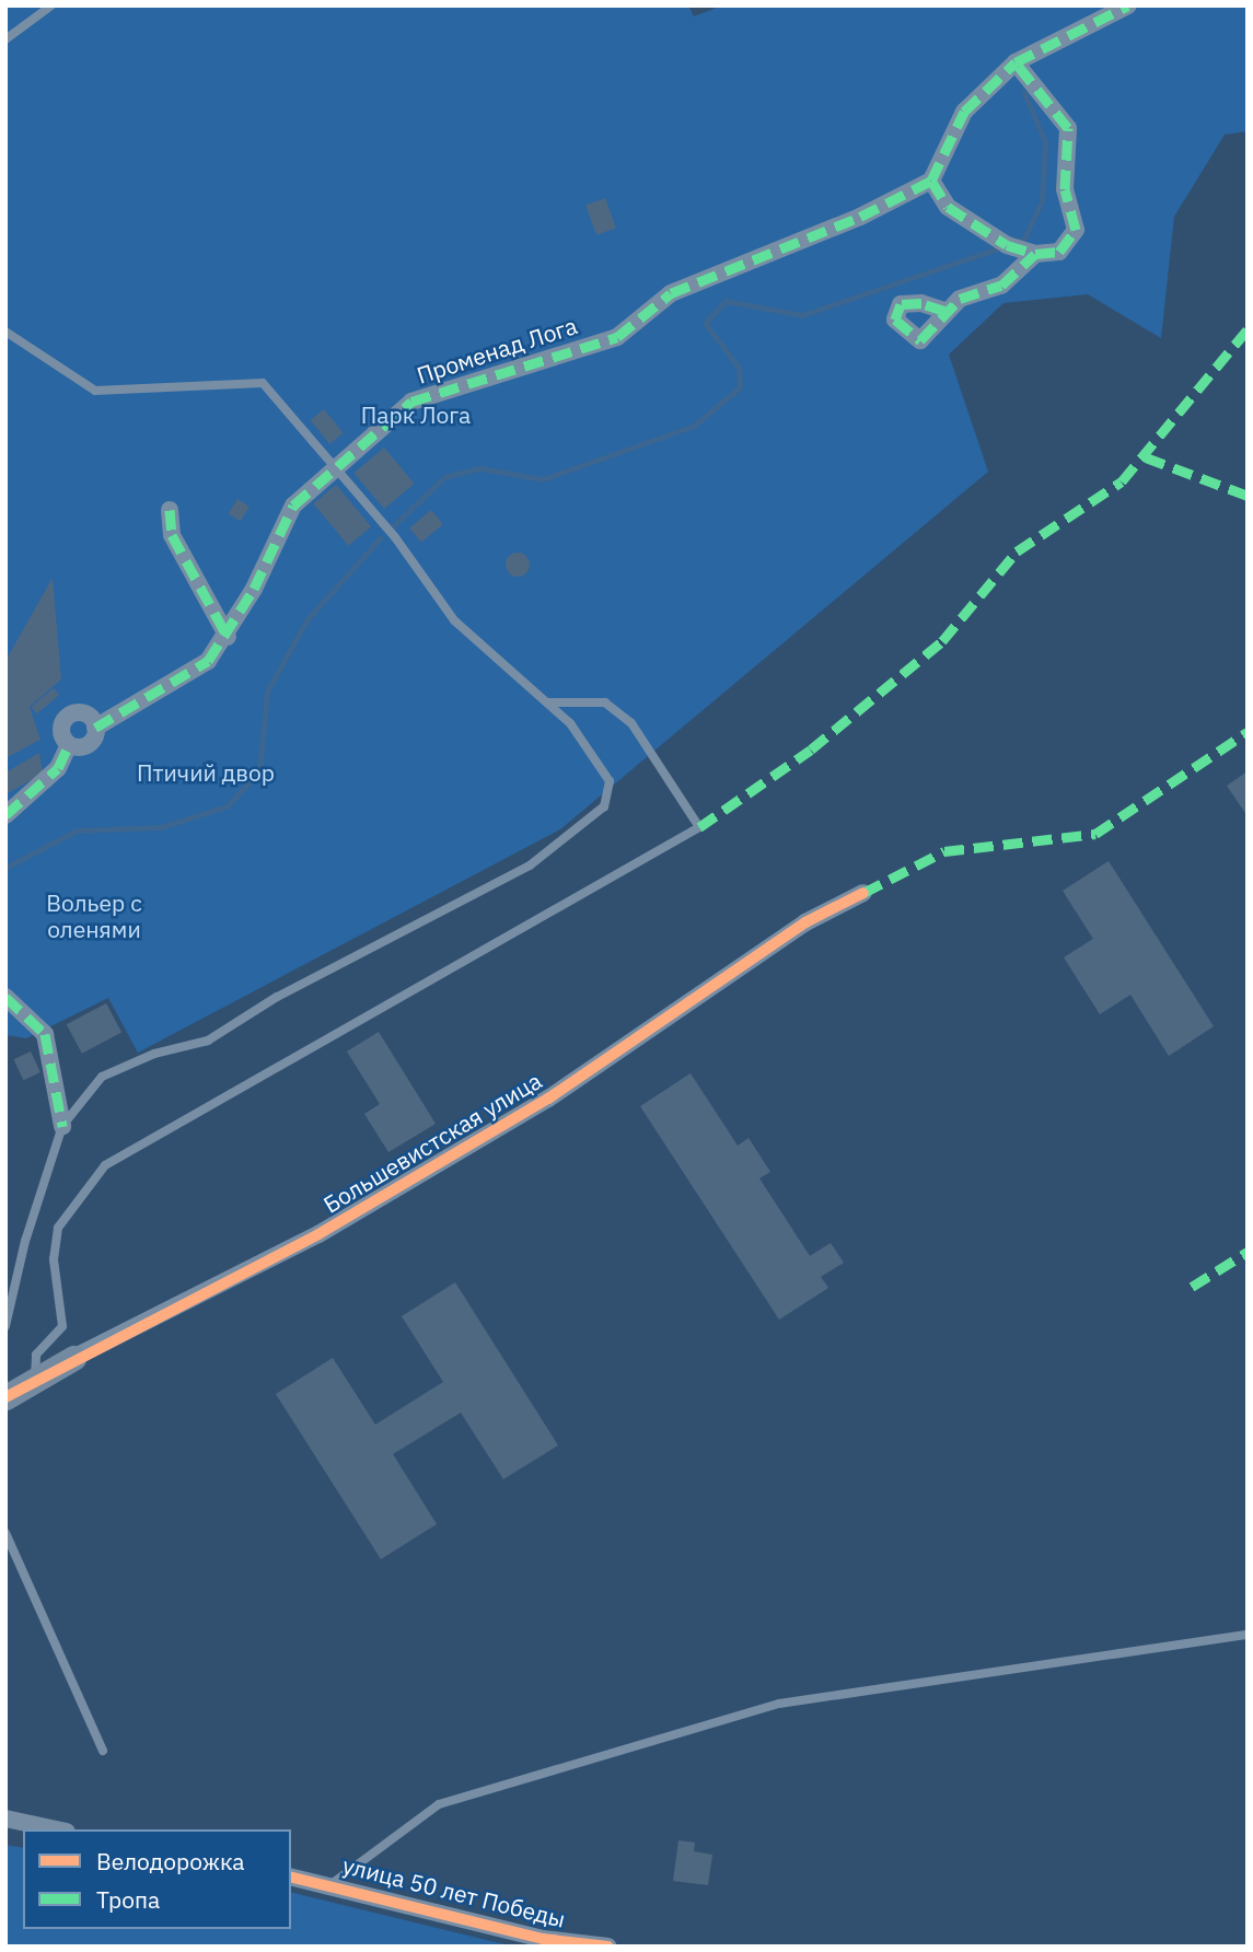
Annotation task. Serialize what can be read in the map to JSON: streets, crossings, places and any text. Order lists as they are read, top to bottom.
{
  "streets": {
    "street": ["Променад Лога", "Большевистская улица", "улица 50 лет Победы"]
  },
  "parks": ["Парк Лога", "Птичий двор", "Вольер с оленями"],
  "legend": ["Велодорожка", "Тропа"]
}
